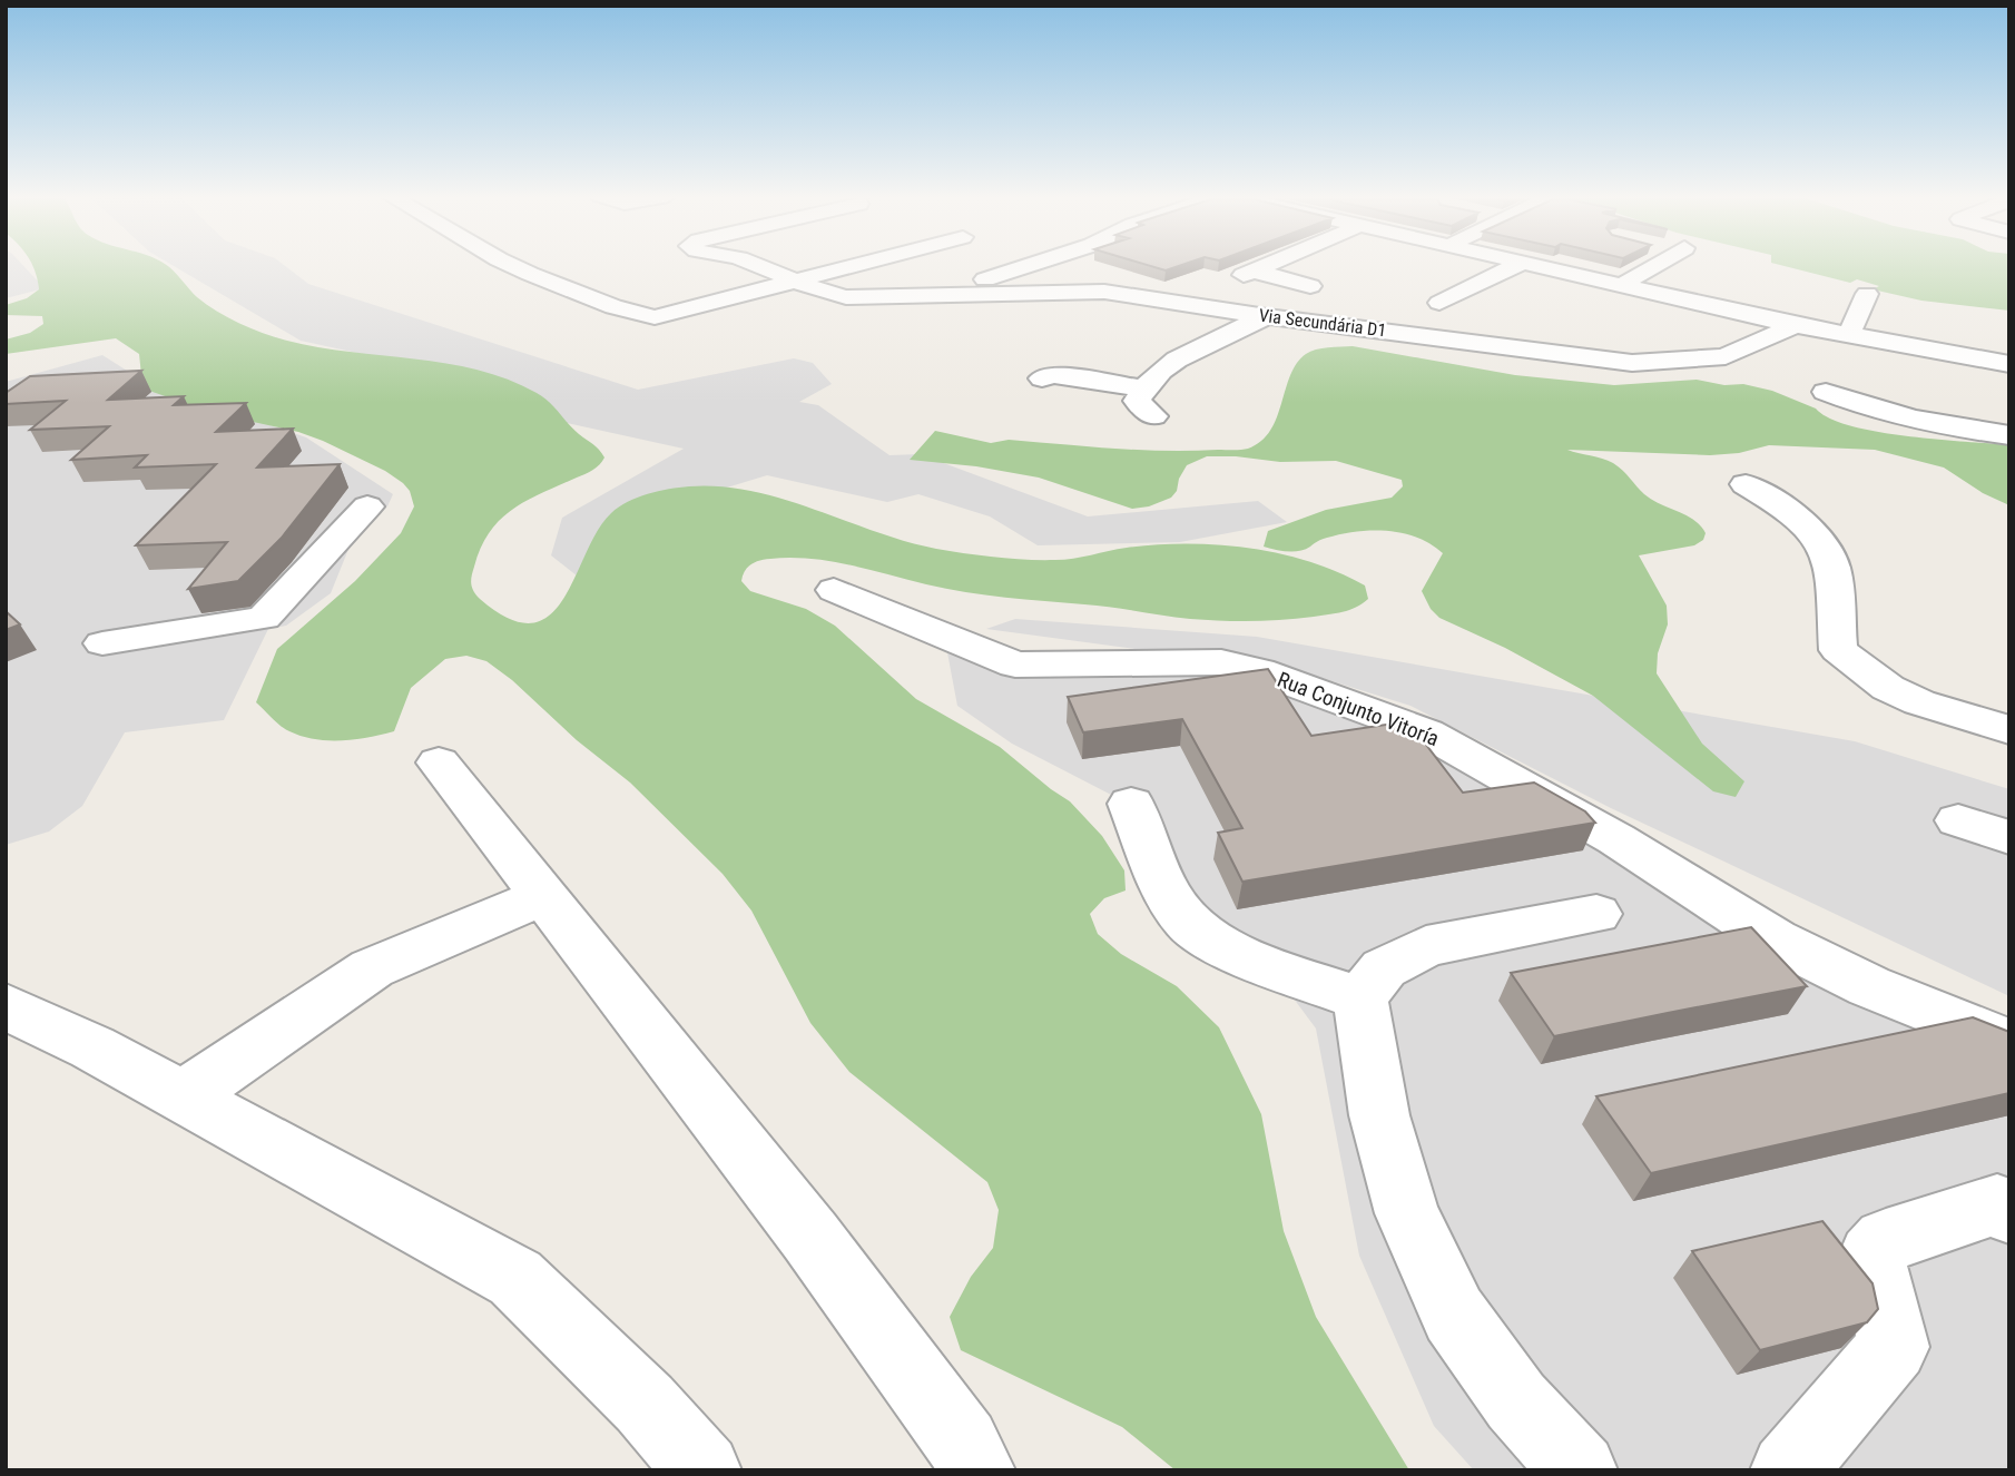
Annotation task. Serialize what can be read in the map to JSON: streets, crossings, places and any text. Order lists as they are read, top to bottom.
{
  "streets": {
    "street": ["Via Secundária D1", "Rua Conjunto Vitoría"]
  }
}
